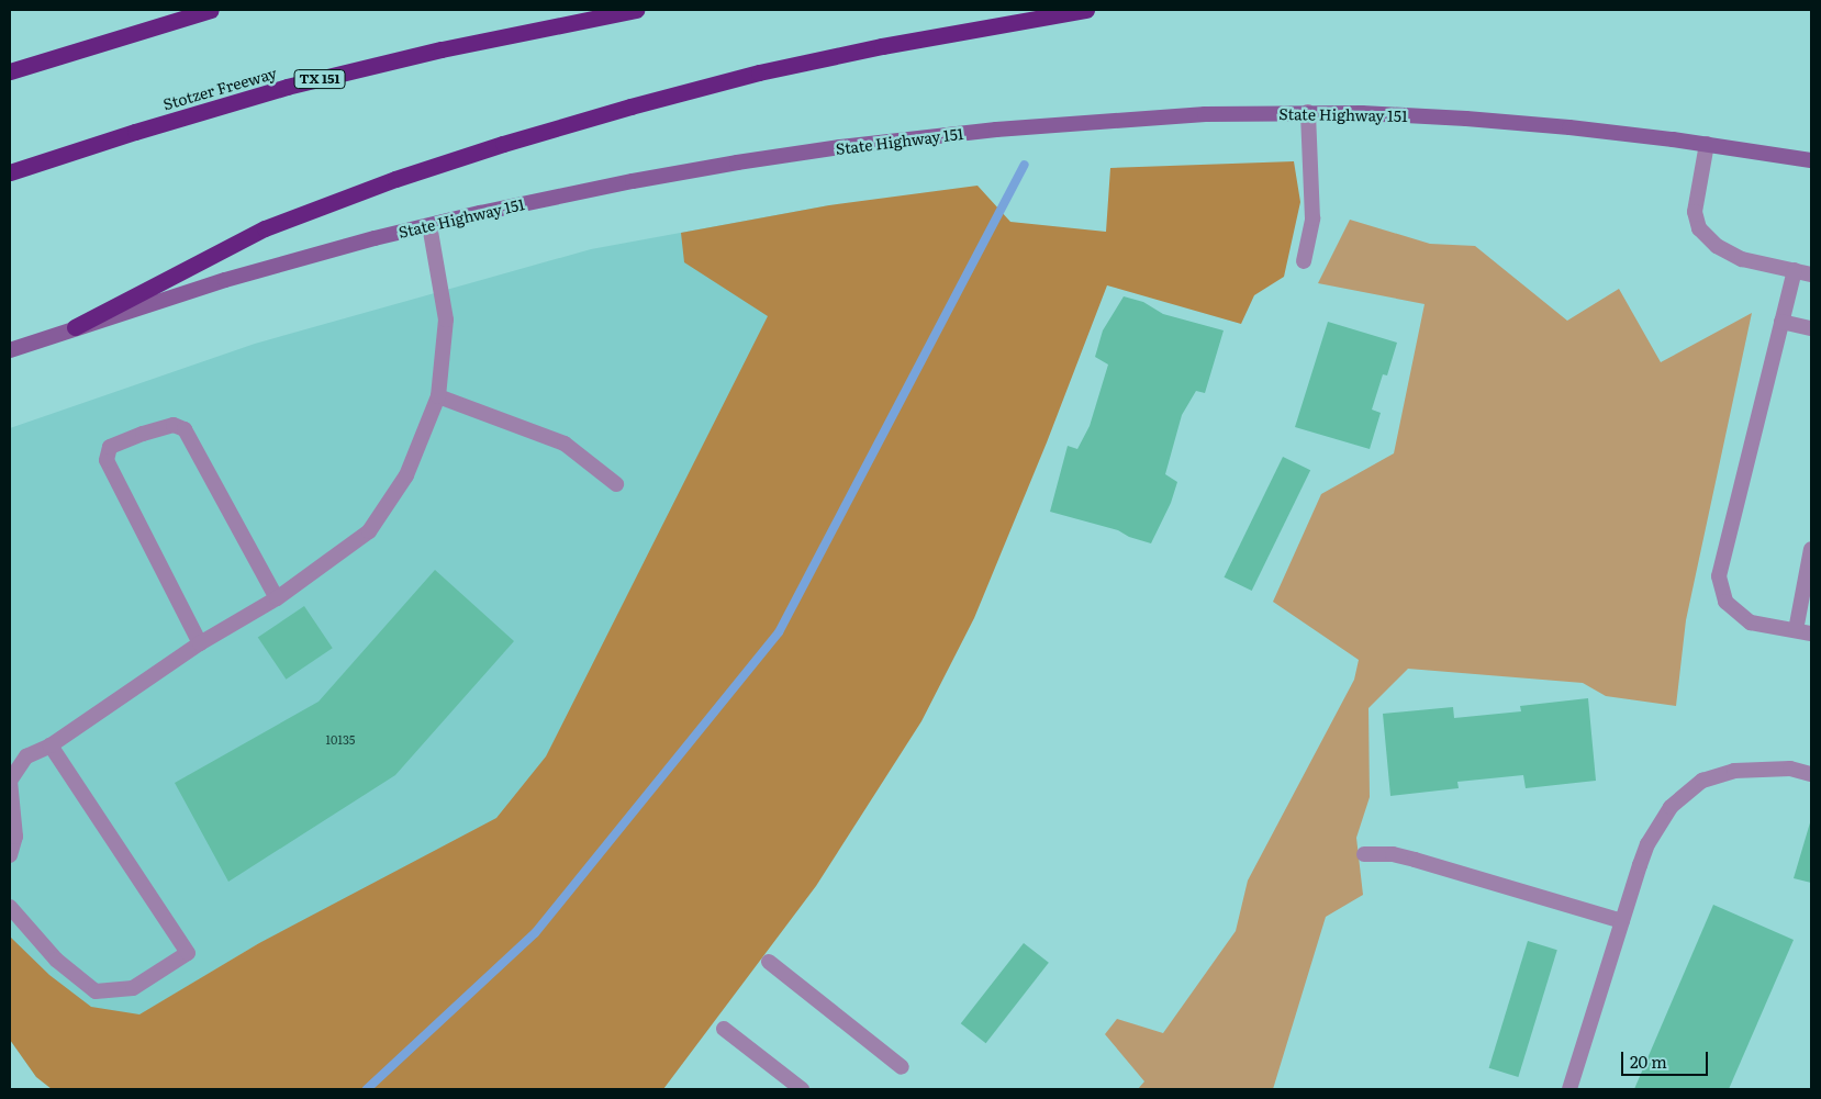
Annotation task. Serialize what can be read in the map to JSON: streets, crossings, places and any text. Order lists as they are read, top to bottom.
{
  "streets": {
    "highway": ["TX 151", "Stotzer Freeway"],
    "main road": ["State Highway 151"]
  },
  "house_numbers": ["10135"],
  "scale_bar": "20 m"
}
